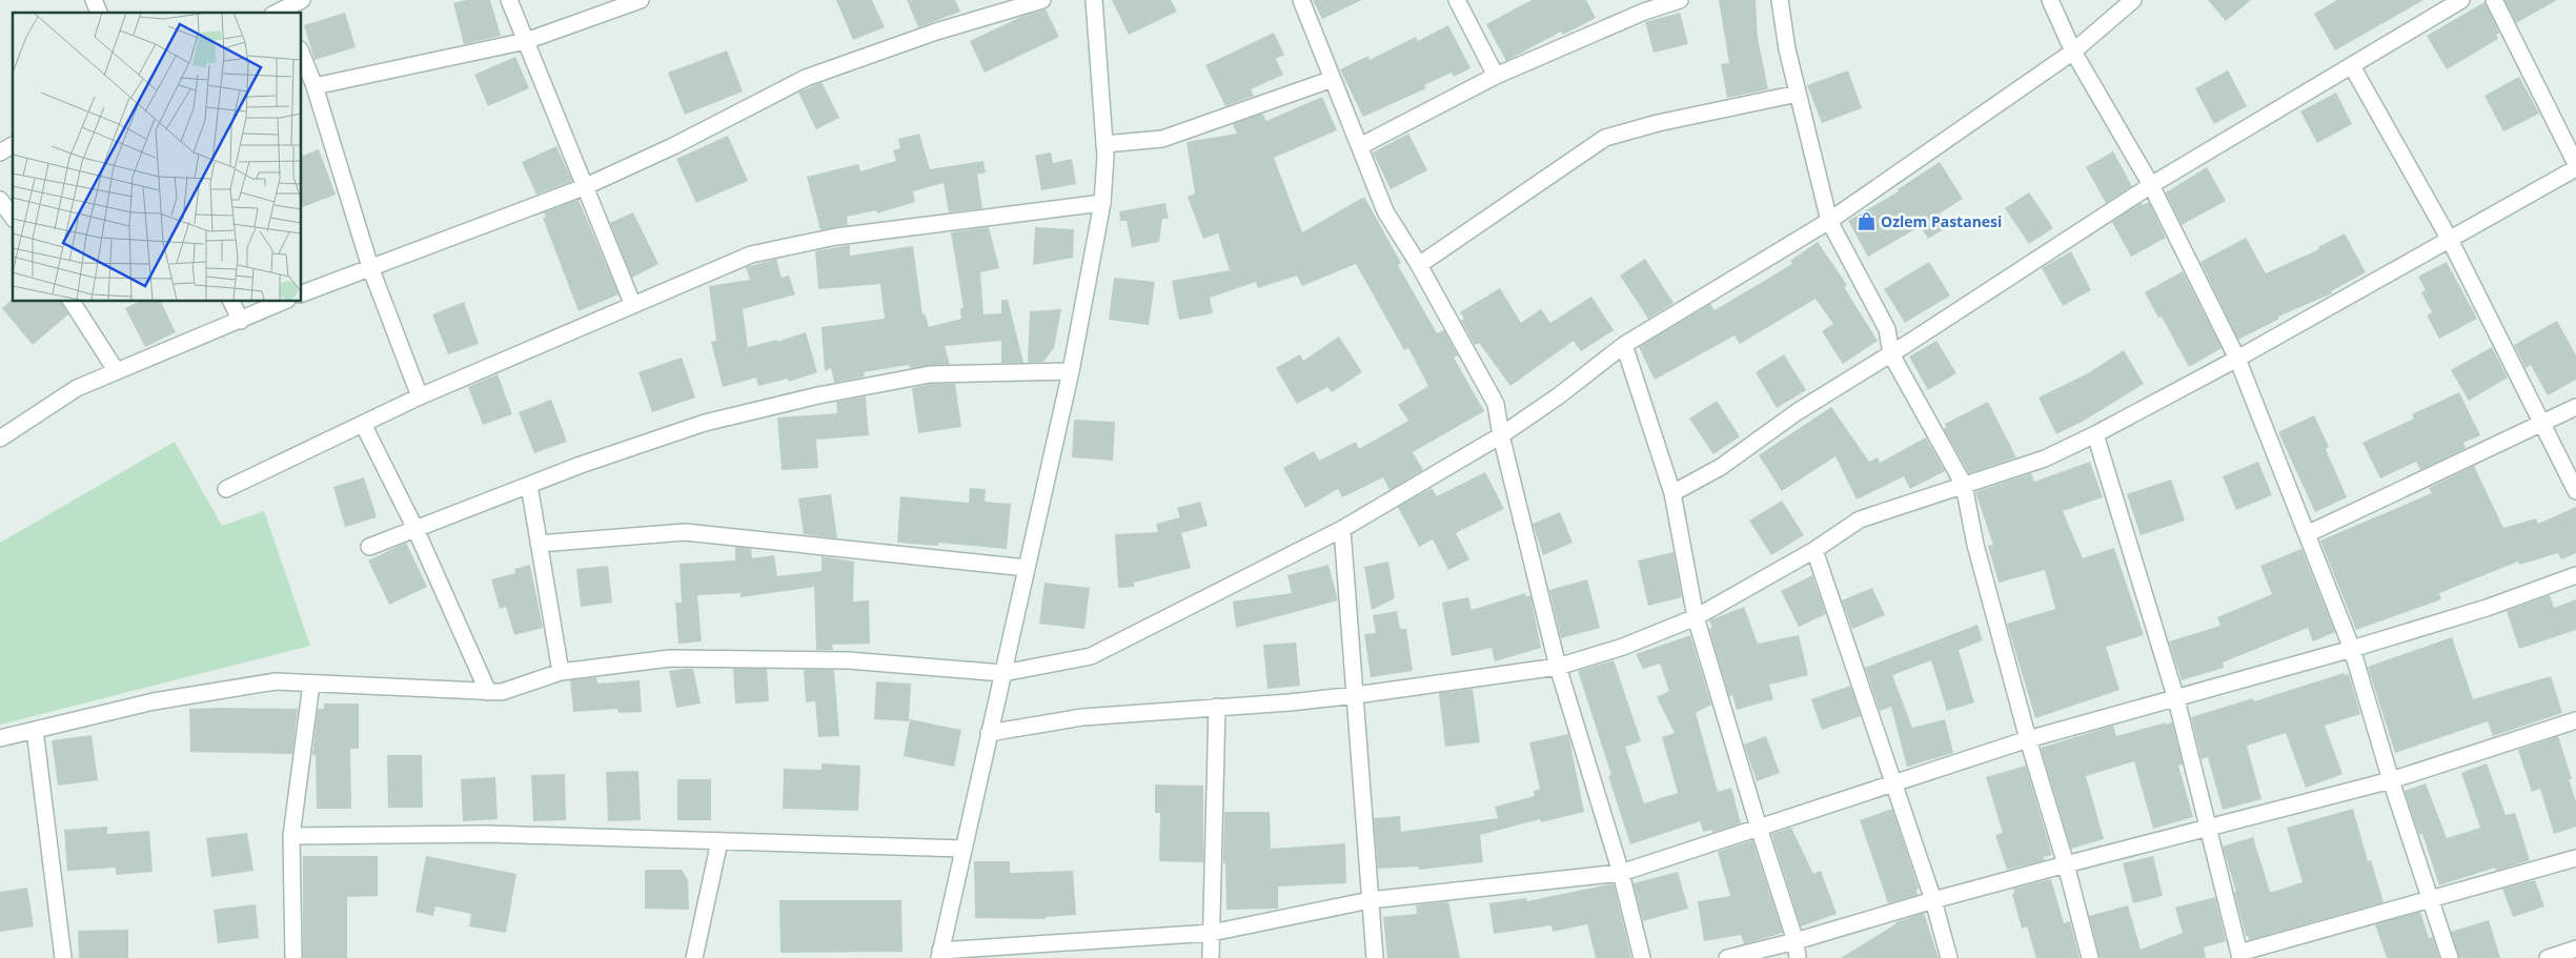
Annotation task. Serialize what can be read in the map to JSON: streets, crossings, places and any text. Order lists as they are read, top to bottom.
{
  "places": {
    "shop": ["Ozlem Pastanesi"]
  }
}
